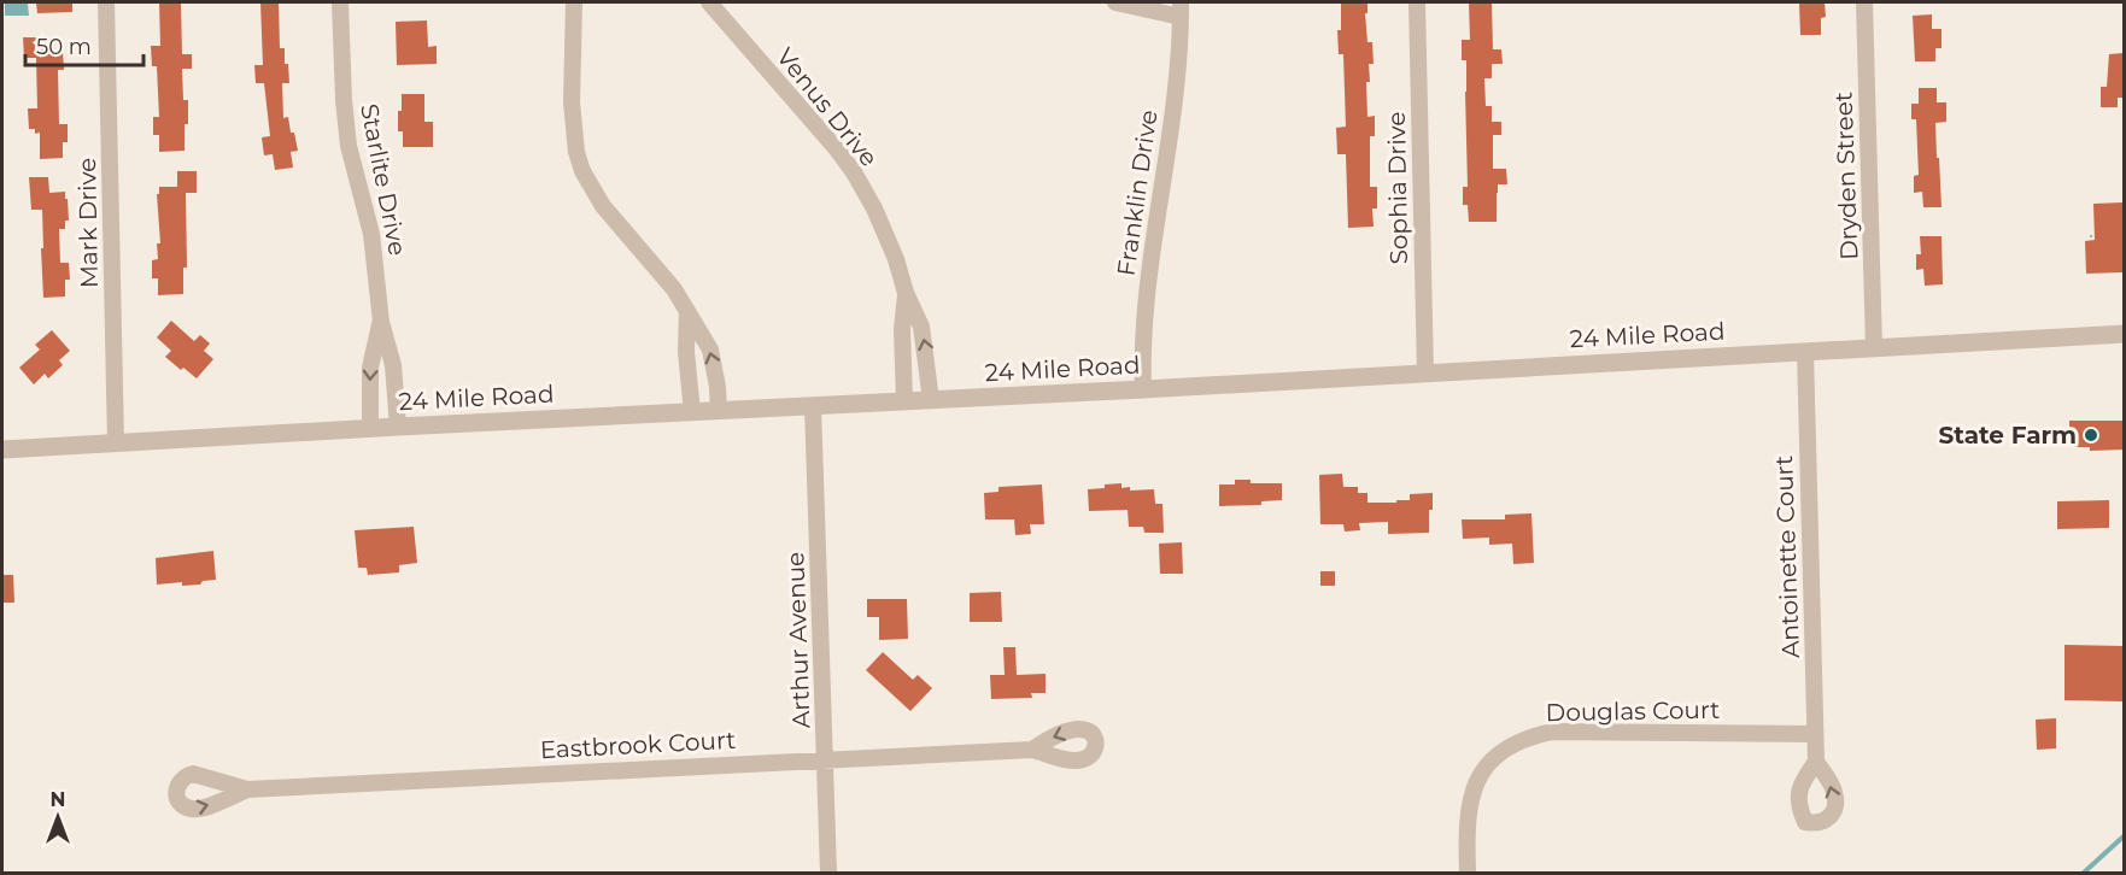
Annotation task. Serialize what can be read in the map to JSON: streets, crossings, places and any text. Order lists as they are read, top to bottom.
{
  "streets": {
    "street": [
      "Venus Drive",
      "Dryden Street",
      "Starlite Drive",
      "Sophia Drive",
      "Franklin Drive",
      "Mark Drive",
      "24 Mile Road",
      "Antoinette Court",
      "Arthur Avenue",
      "Douglas Court",
      "Eastbrook Court"
    ]
  },
  "crossings": [
    ["Venus Drive", "24 Mile Road"],
    ["Dryden Street", "24 Mile Road"],
    ["Starlite Drive", "24 Mile Road"],
    ["Sophia Drive", "24 Mile Road"],
    ["Franklin Drive", "24 Mile Road"],
    ["Mark Drive", "24 Mile Road"],
    ["24 Mile Road", "Antoinette Court"],
    ["24 Mile Road", "Arthur Avenue"],
    ["Antoinette Court", "Douglas Court"],
    ["Arthur Avenue", "Eastbrook Court"]
  ],
  "places": ["State Farm"],
  "scale_bar": "50 m",
  "north": "top"
}
